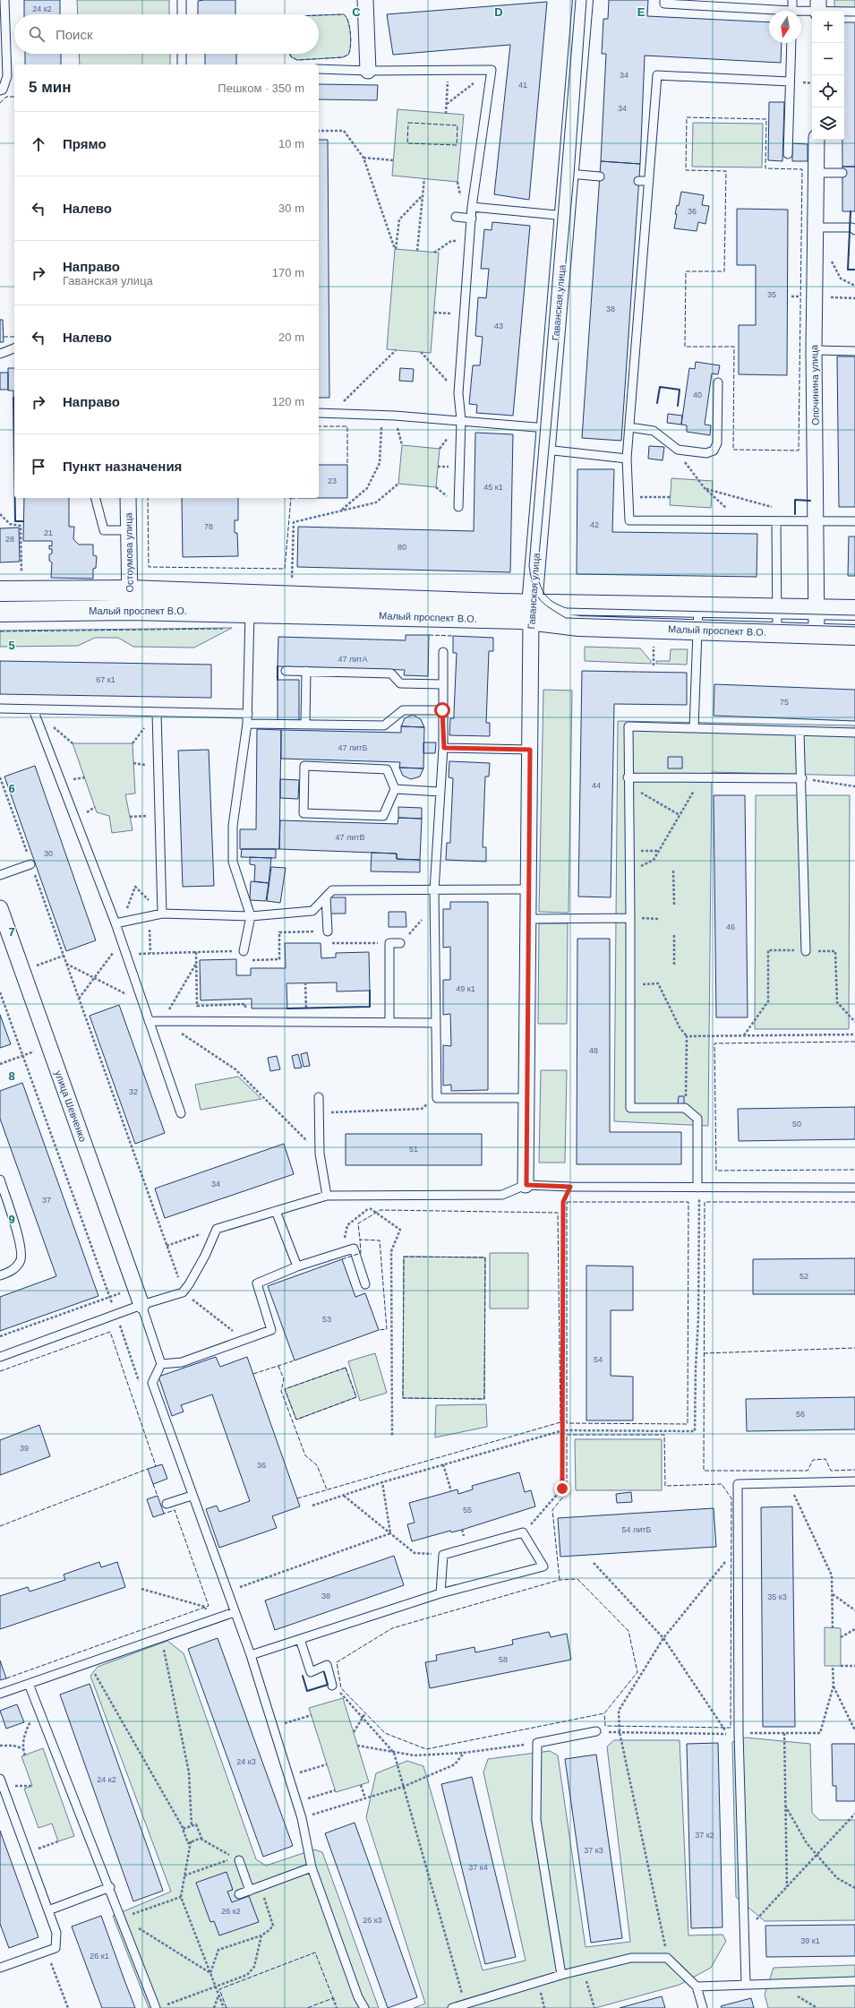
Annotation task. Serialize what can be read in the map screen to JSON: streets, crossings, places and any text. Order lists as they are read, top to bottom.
{
  "streets": {
    "main road": ["Гаванская улица", "Малый проспект В.О."],
    "street": ["Опочинина улица", "Остоумова улица", "улица Шевченко"]
  },
  "crossings": [
    ["Гаванская улица", "Малый проспект В.О."],
    ["Опочинина улица", "Малый проспект В.О."],
    ["Остоумова улица", "Малый проспект В.О."]
  ],
  "house_numbers": [
    "24 к2",
    "34",
    "41",
    "34",
    "36",
    "35",
    "38",
    "43",
    "40",
    "23",
    "45 к1",
    "42",
    "78",
    "21",
    "28",
    "80",
    "47 литА",
    "67 к1",
    "75",
    "47 литБ",
    "44",
    "47 литВ",
    "30",
    "46",
    "49 к1",
    "48",
    "32",
    "50",
    "51",
    "34",
    "37",
    "52",
    "53",
    "54",
    "56",
    "39",
    "36",
    "55",
    "54 литБ",
    "38",
    "35 к3",
    "58",
    "24 к3",
    "24 к2",
    "37 к2",
    "37 к3",
    "37 к4",
    "26 к2",
    "26 к3",
    "39 к1",
    "26 к1"
  ],
  "north": "bottom",
  "page": {
    "map_buttons": ["+", "−"],
    "search": "Поиск",
    "heading": ["5 мин", "Пешком · 350 m"],
    "list": [
      ["Прямо", "10 m"],
      ["Налево", "30 m"],
      ["Направо", "Гаванская улица", "170 m"],
      ["Налево", "20 m"],
      ["Направо", "120 m"],
      "Пункт назначения"
    ]
  },
  "grid": {
    "columns": ["C", "D", "E"],
    "rows": [
      "5",
      "6",
      "7",
      "8",
      "9"
    ]
  }
}
